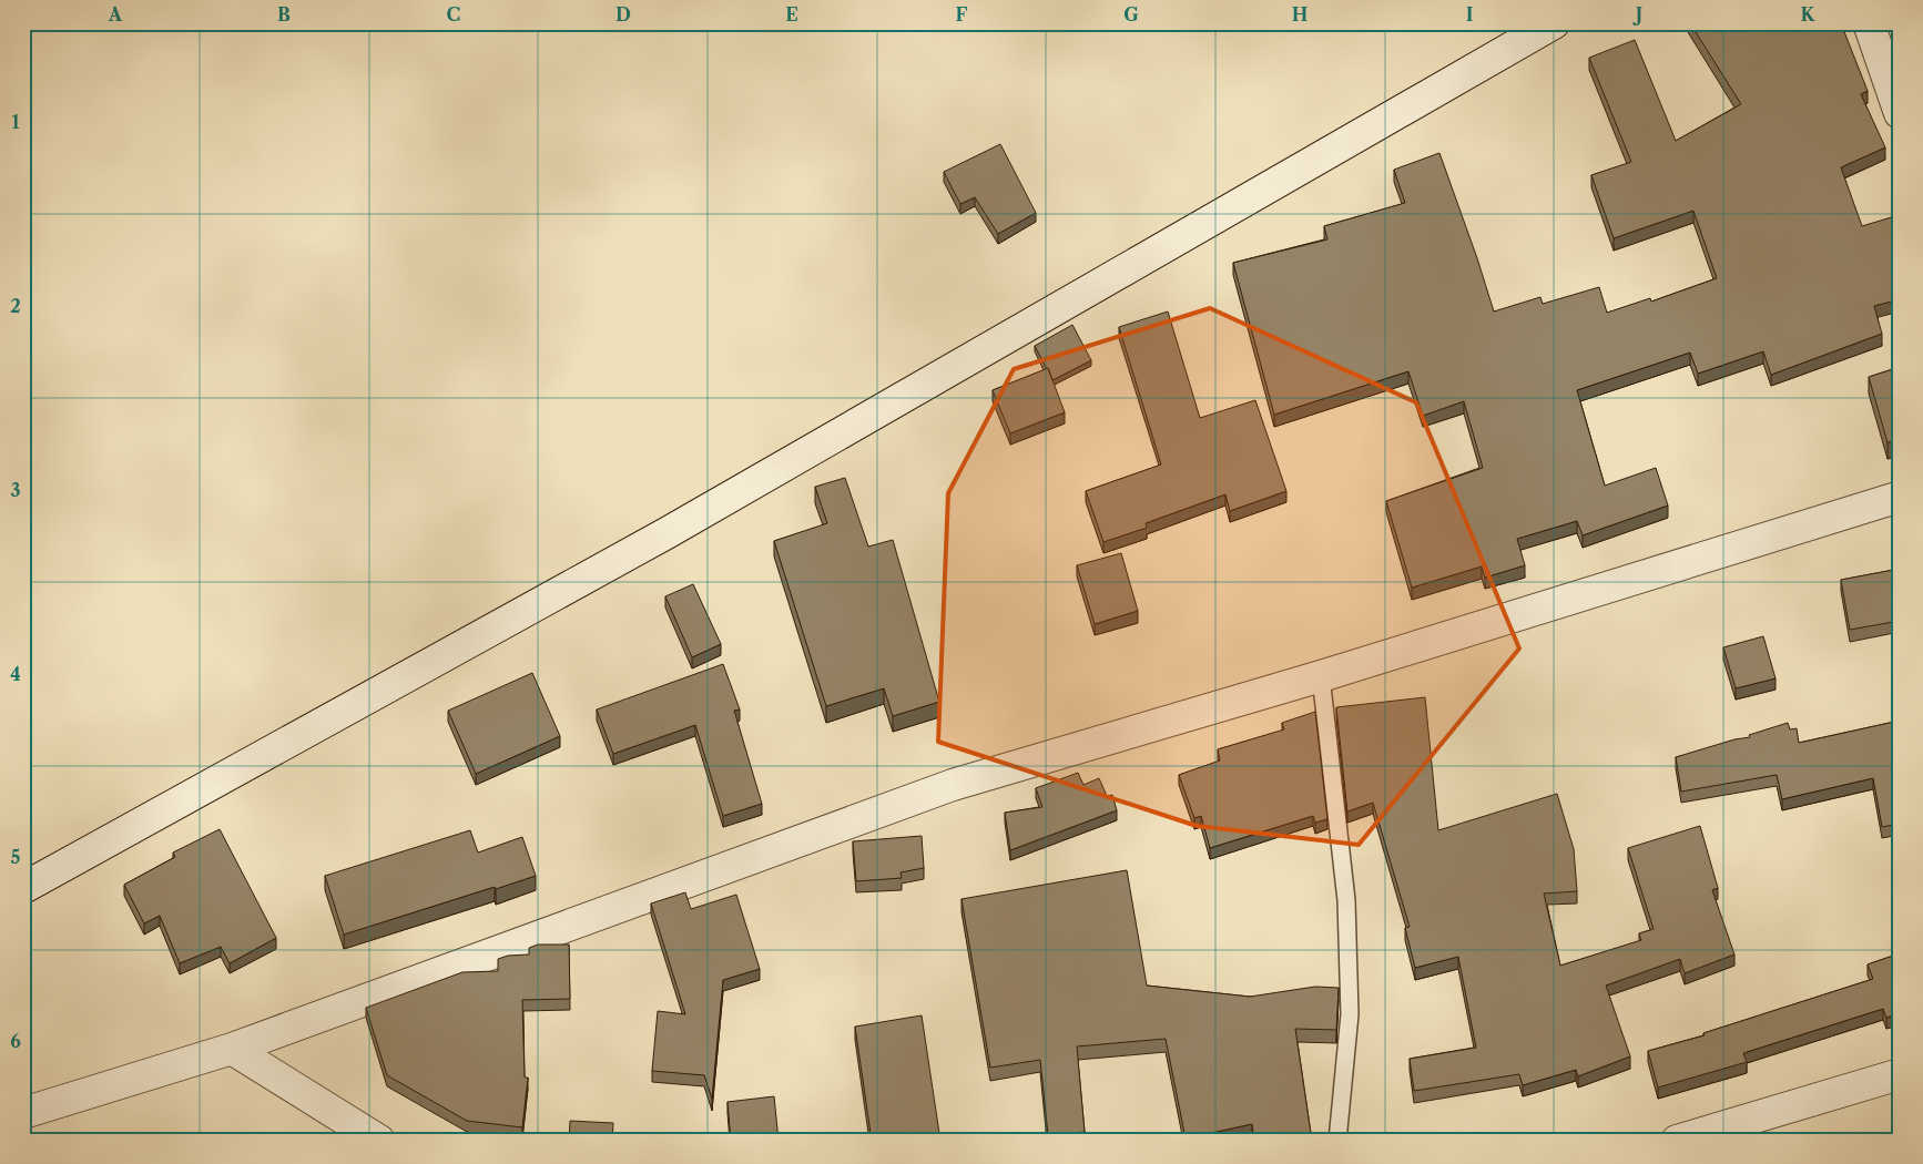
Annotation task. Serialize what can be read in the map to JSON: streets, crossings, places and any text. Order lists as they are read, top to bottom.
{
  "grid": {
    "columns": [
      "A",
      "B",
      "C",
      "D",
      "E",
      "F",
      "G",
      "H",
      "I",
      "J",
      "K"
    ],
    "rows": [
      "1",
      "2",
      "3",
      "4",
      "5",
      "6"
    ]
  }
}
